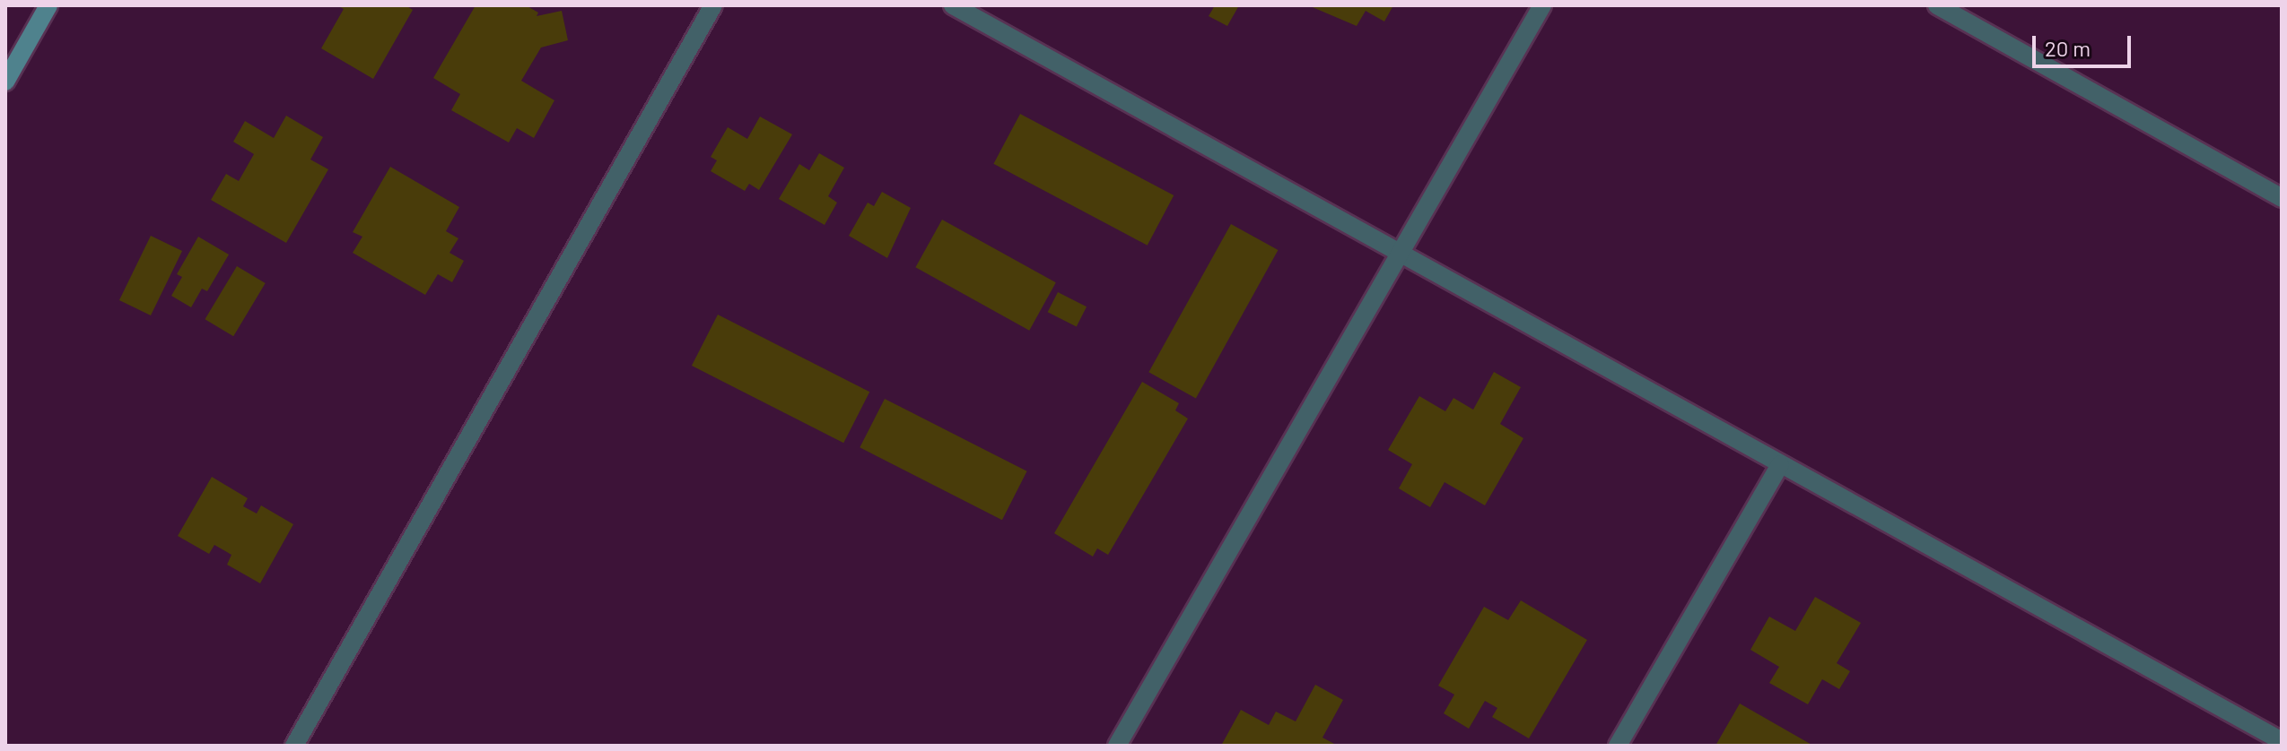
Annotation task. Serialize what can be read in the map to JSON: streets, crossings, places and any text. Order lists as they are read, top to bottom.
{
  "scale_bar": "20 m"
}
